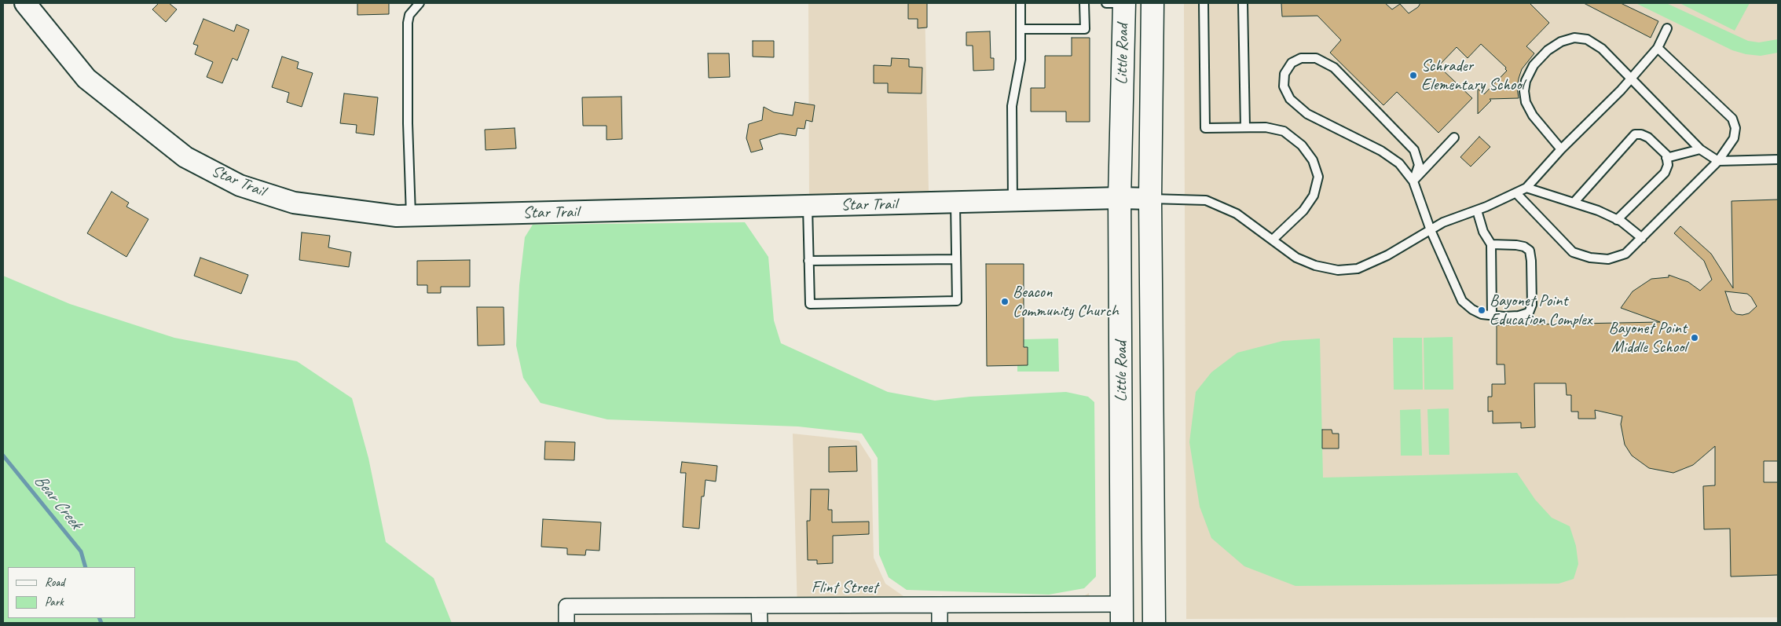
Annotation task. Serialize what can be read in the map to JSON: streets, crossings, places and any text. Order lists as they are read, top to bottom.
{
  "streets": {
    "main road": ["Little Road"],
    "street": ["Star Trail", "Flint Street"]
  },
  "crossings": [
    ["Little Road", "Star Trail"],
    ["Little Road", "Flint Street"]
  ],
  "water": ["Bear Creek"],
  "places": [
    "Schrader Elementary School",
    "Beacon Community Church",
    "Bayonet Point Education Complex",
    "Bayonet Point Middle School"
  ],
  "legend": ["Road", "Park"]
}
